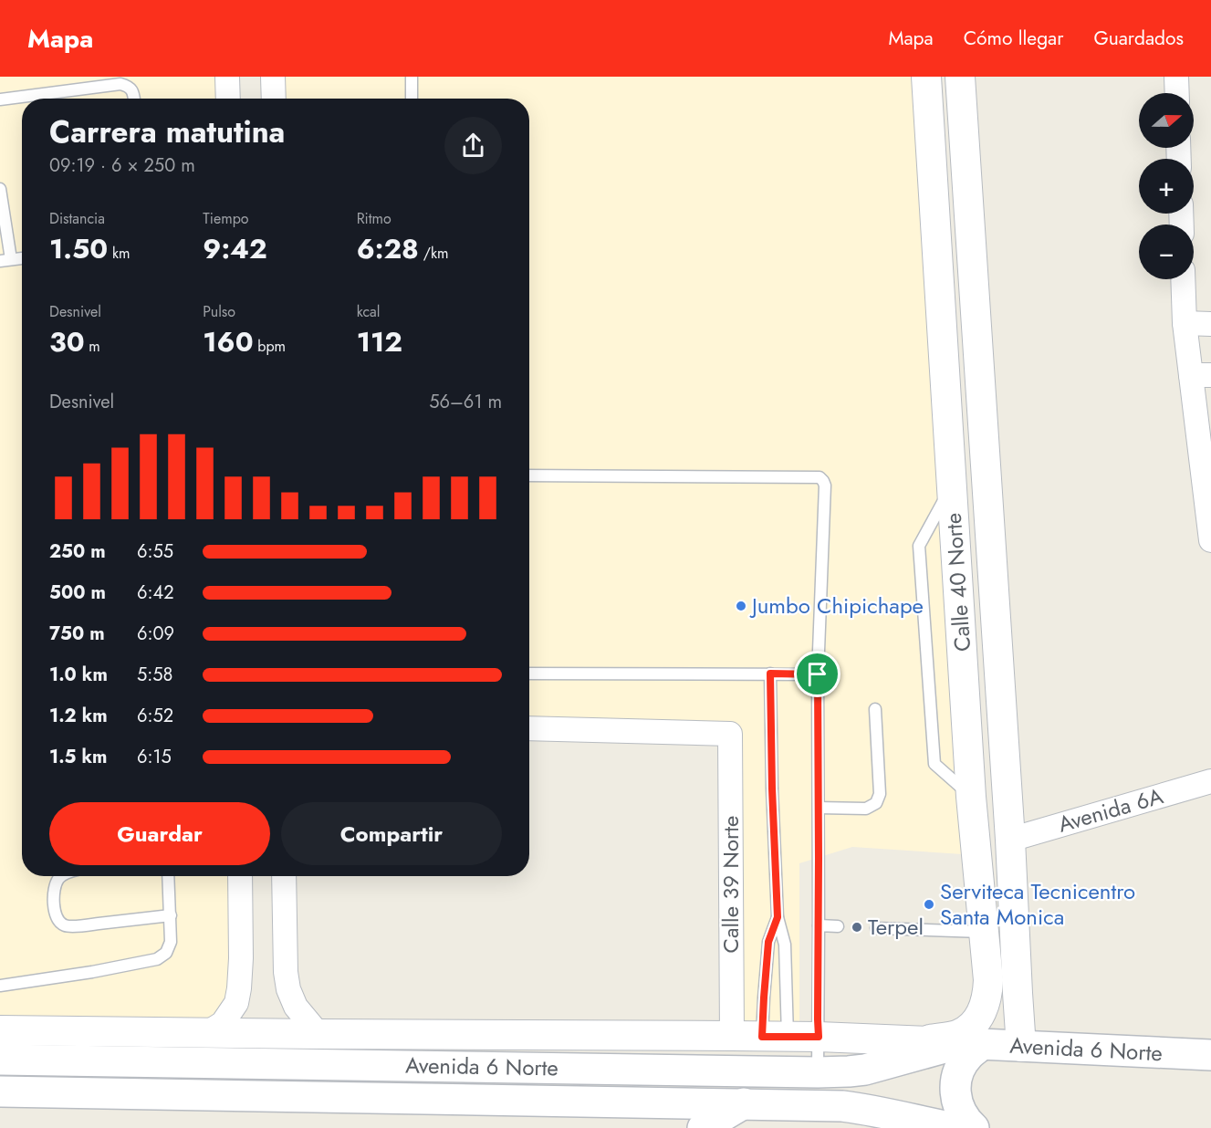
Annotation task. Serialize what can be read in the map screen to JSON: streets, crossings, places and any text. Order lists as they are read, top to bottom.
{
  "streets": {
    "main road": ["Avenida 6 Norte"],
    "street": ["Calle 40 Norte", "Avenida 6A", "Calle 39 Norte"]
  },
  "crossings": [
    ["Calle 40 Norte", "Avenida 6A"],
    ["Calle 40 Norte", "Avenida 6 Norte"],
    ["Calle 39 Norte", "Avenida 6 Norte"]
  ],
  "places": ["Jumbo Chipichape", "Serviteca Tecnicentro Santa Monica", "Terpel"],
  "north": "right",
  "page": {
    "header": "Mapa",
    "nav": ["Mapa", "Cómo llegar", "Guardados"],
    "map_buttons": ["+", "−"],
    "heading": ["Carrera matutina", "09:19 · 6 × 250 m"],
    "stats": [
      ["Distancia", "1.50 km"],
      ["Tiempo", "9:42"],
      ["Ritmo", "6:28 /km"],
      ["Desnivel", "30 m"],
      ["Pulso", "160 bpm"],
      ["kcal", "112"]
    ],
    "chart": ["Desnivel", "56–61 m"],
    "list": [
      {
        "name": "250 m",
        "note": "6:55"
      },
      {
        "name": "500 m",
        "note": "6:42"
      },
      {
        "name": "750 m",
        "note": "6:09"
      },
      {
        "name": "1.0 km",
        "note": "5:58"
      },
      {
        "name": "1.2 km",
        "note": "6:52"
      },
      {
        "name": "1.5 km",
        "note": "6:15"
      }
    ],
    "buttons": ["Guardar", "Compartir"]
  }
}
